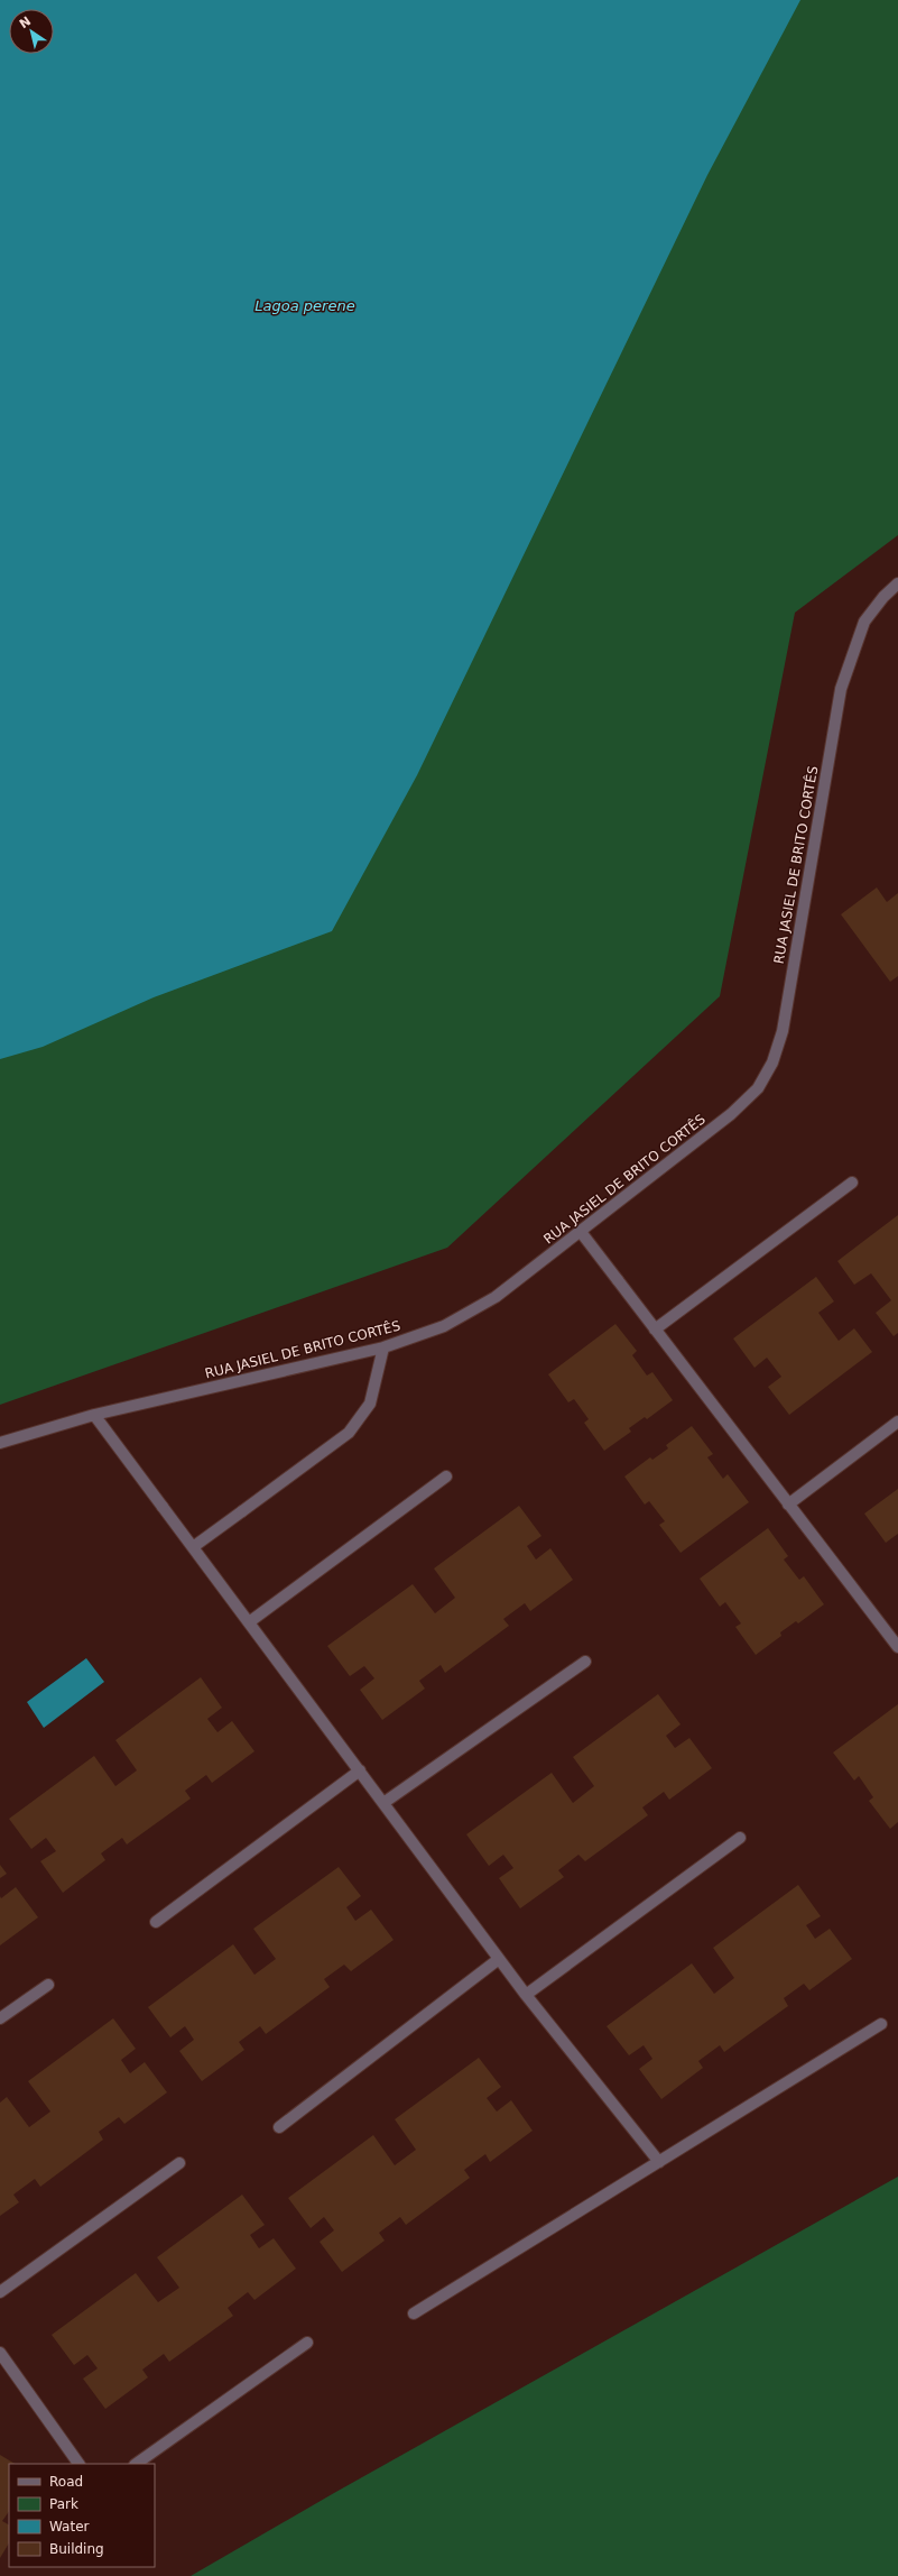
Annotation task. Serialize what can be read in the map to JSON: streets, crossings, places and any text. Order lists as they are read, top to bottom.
{
  "streets": {
    "street": ["RUA JASIEL DE BRITO CORTÊS"]
  },
  "water": ["Lagoa perene"],
  "legend": [
    "Road",
    "Park",
    "Water",
    "Building"
  ],
  "north": "top left"
}
